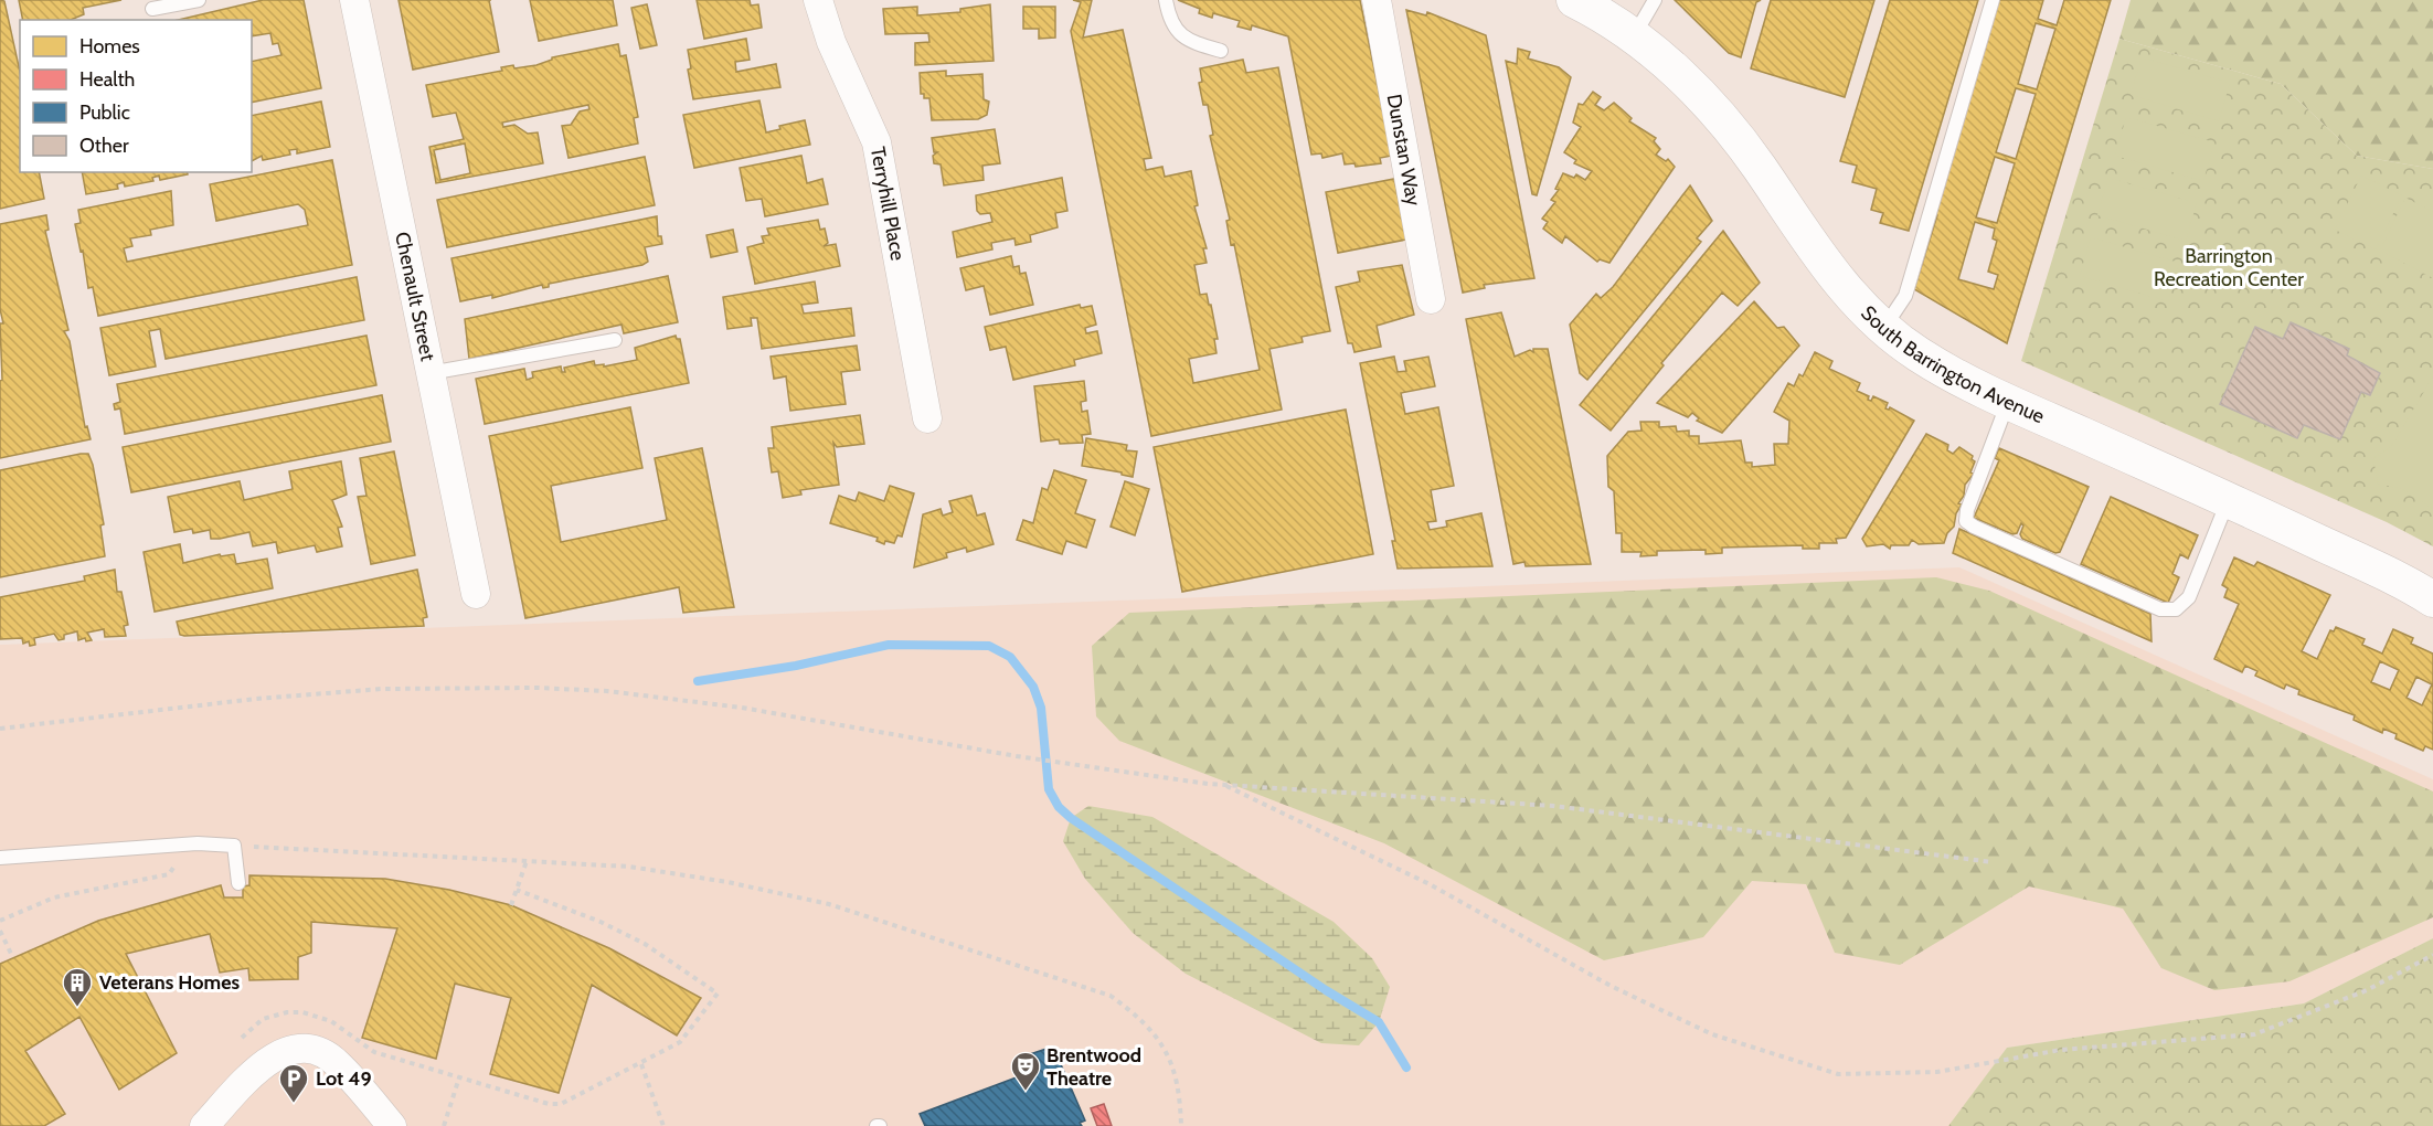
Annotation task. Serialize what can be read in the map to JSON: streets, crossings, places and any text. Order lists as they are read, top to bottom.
{
  "streets": {
    "street": [
      "Dunstan Way",
      "Terryhill Place",
      "Chenault Street",
      "South Barrington Avenue"
    ]
  },
  "parks": ["Barrington Recreation Center"],
  "places": {
    "building": ["Veterans Homes"],
    "theatre": ["Brentwood Theatre"],
    "parking": ["Lot 49"]
  },
  "legend": [
    "Homes",
    "Health",
    "Public",
    "Other"
  ]
}
